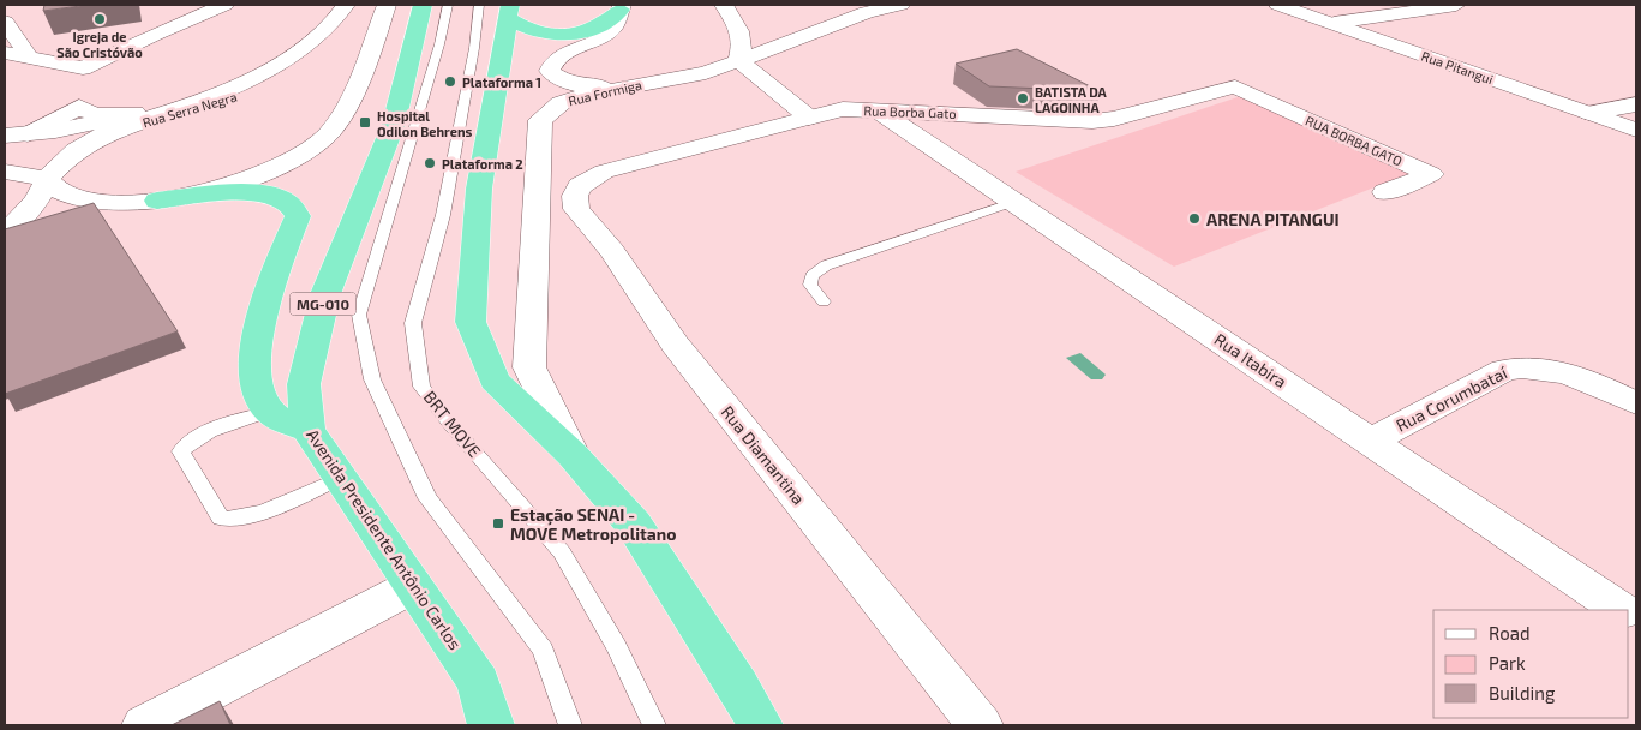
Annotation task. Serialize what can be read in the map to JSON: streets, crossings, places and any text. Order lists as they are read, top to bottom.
{
  "streets": {
    "highway": ["MG-010", "Avenida Presidente Antônio Carlos"],
    "street": [
      "Rua Pitangui",
      "Rua Formiga",
      "Rua Serra Negra",
      "Rua Borba Gato",
      "RUA BORBA GATO",
      "Rua Itabira",
      "Rua Corumbataí",
      "Rua Diamantina"
    ],
    "lane": ["BRT MOVE"]
  },
  "crossings": [
    ["Rua Borba Gato", "RUA BORBA GATO"],
    ["Rua Borba Gato", "Rua Itabira"],
    ["Rua Borba Gato", "Rua Diamantina"],
    ["Rua Itabira", "Rua Corumbataí"]
  ],
  "places": {
    "other": [
      "Igreja de São Cristóvão",
      "Plataforma 1",
      "BATISTA DA LAGOINHA",
      "Plataforma 2",
      "ARENA PITANGUI"
    ],
    "transit": ["Hospital Odilon Behrens", "Estação SENAI - MOVE Metropolitano"]
  },
  "legend": ["Road", "Park", "Building"]
}
